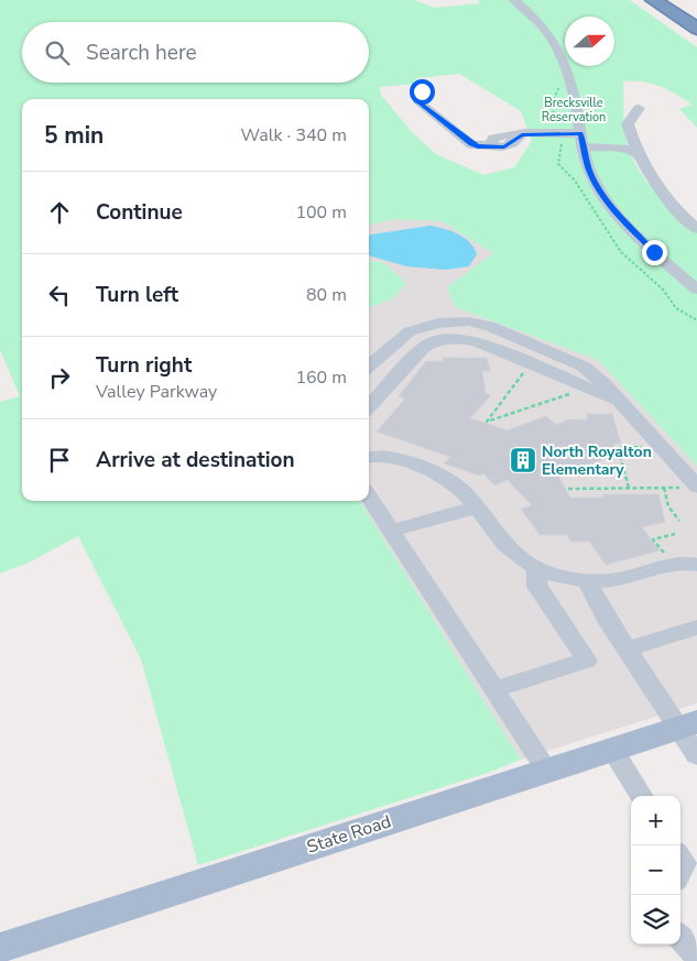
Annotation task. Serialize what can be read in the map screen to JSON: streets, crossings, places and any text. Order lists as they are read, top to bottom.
{
  "streets": {
    "main road": ["State Road"]
  },
  "parks": ["Brecksville Reservation"],
  "places": {
    "building": ["North Royalton Elementary"]
  },
  "north": "right",
  "page": {
    "search": "Search here",
    "heading": ["5 min", "Walk · 340 m"],
    "list": [
      ["Continue", "100 m"],
      ["Turn left", "80 m"],
      ["Turn right", "Valley Parkway", "160 m"],
      "Arrive at destination"
    ],
    "map_buttons": ["+", "−"]
  }
}
